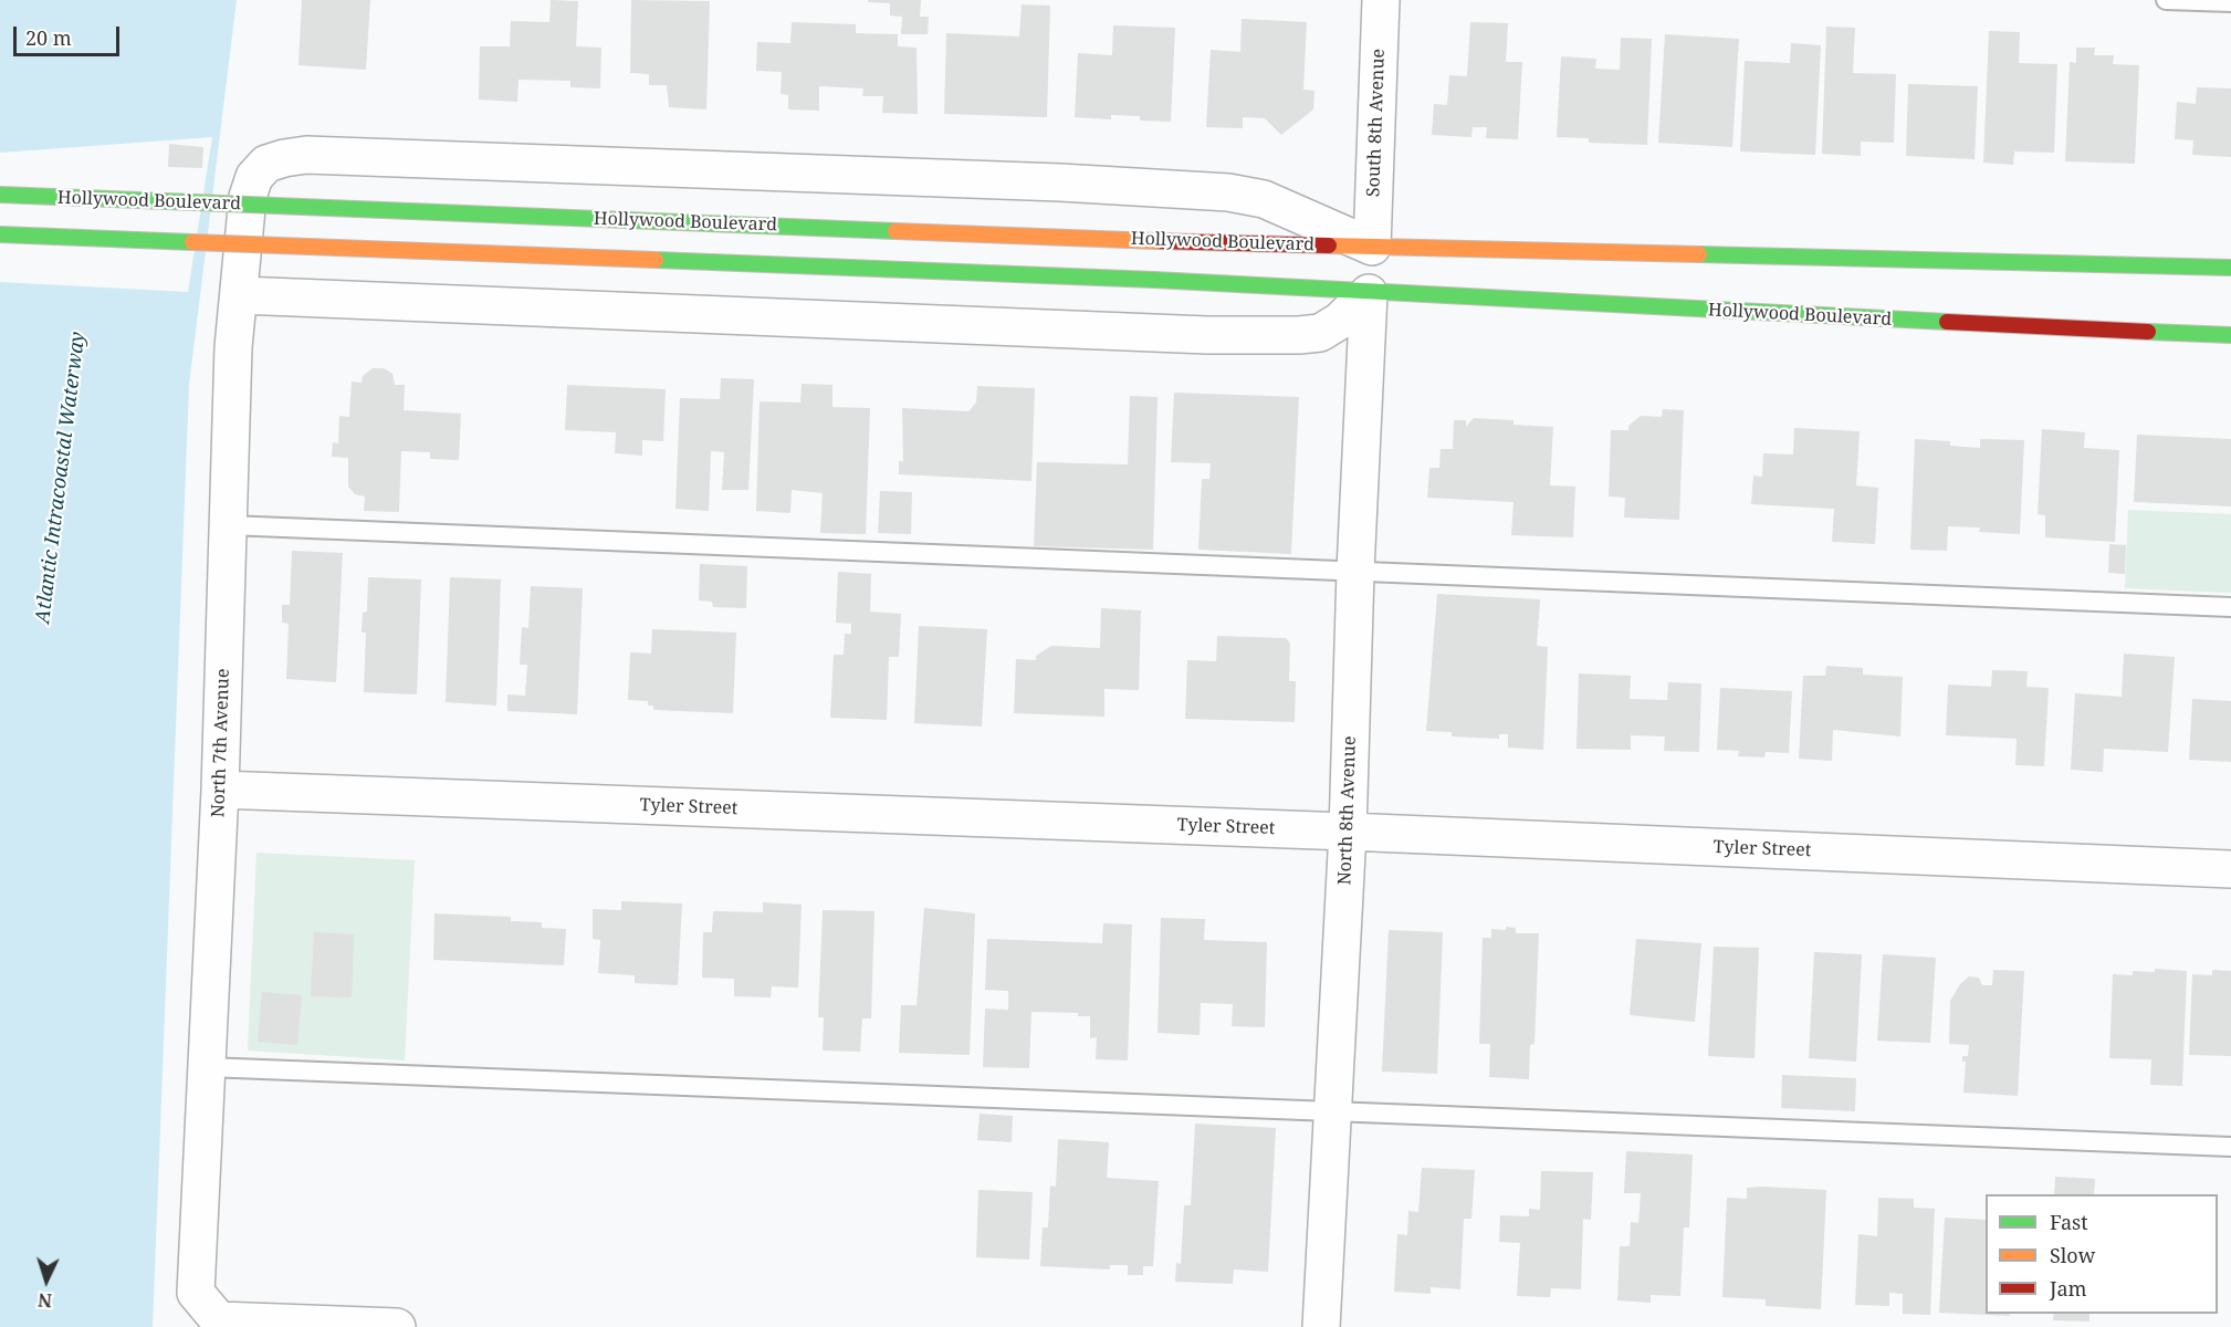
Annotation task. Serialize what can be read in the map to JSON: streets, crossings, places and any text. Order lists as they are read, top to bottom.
{
  "streets": {
    "main road": ["Hollywood Boulevard"],
    "street": [
      "South 8th Avenue",
      "North 7th Avenue",
      "Tyler Street",
      "North 8th Avenue"
    ]
  },
  "crossings": [
    ["South 8th Avenue", "Hollywood Boulevard"],
    ["Hollywood Boulevard", "North 7th Avenue"],
    ["Hollywood Boulevard", "North 8th Avenue"],
    ["North 7th Avenue", "Tyler Street"],
    ["Tyler Street", "North 8th Avenue"]
  ],
  "water": ["Atlantic Intracoastal Waterway"],
  "legend": ["Fast", "Slow", "Jam"],
  "scale_bar": "20 m",
  "north": "bottom"
}
